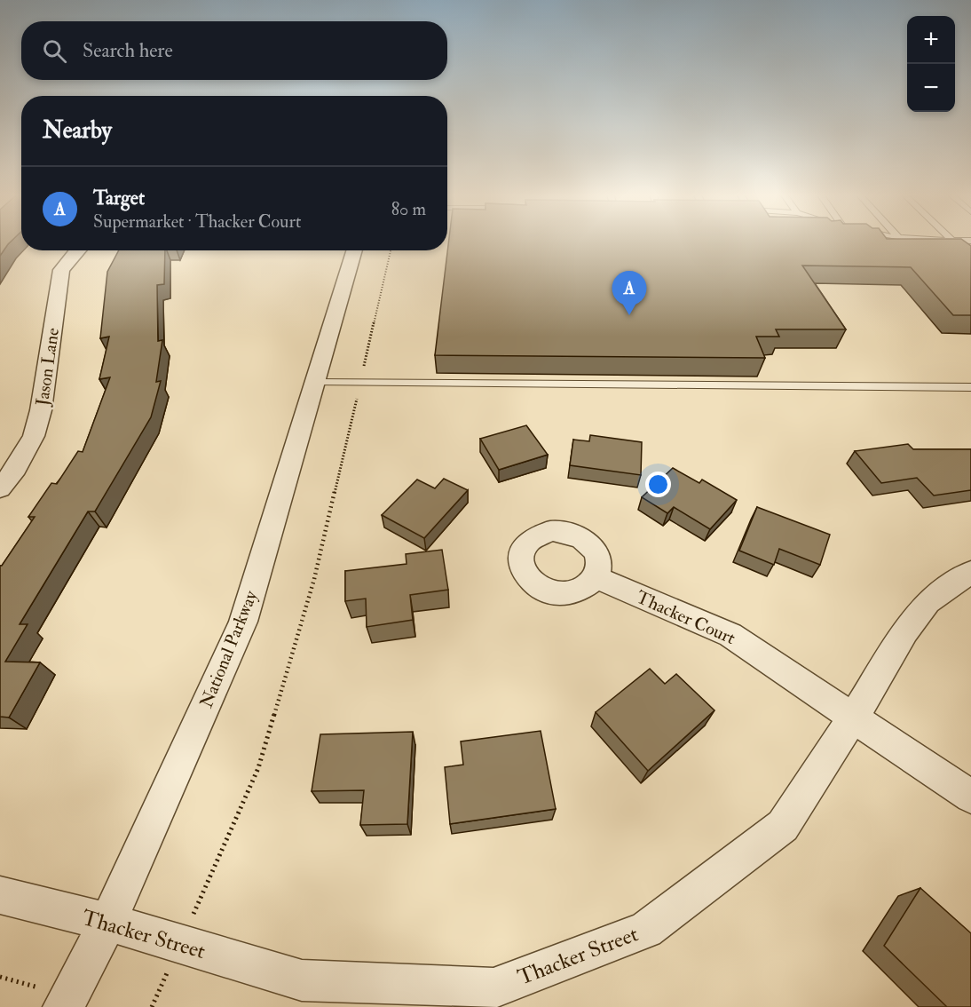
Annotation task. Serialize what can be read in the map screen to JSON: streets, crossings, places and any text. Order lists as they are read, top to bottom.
{
  "streets": {
    "street": [
      "Jason Lane",
      "Thacker Court",
      "National Parkway",
      "Thacker Street"
    ]
  },
  "crossings": [
    ["Thacker Court", "Thacker Street"],
    ["National Parkway", "Thacker Street"]
  ],
  "page": {
    "map_buttons": ["+", "−"],
    "search": "Search here",
    "heading": "Nearby",
    "list": [
      {
        "mark": "A",
        "name": "Target",
        "note": "Supermarket · Thacker Court",
        "value": "80 m"
      }
    ],
    "pins": "A"
  }
}
